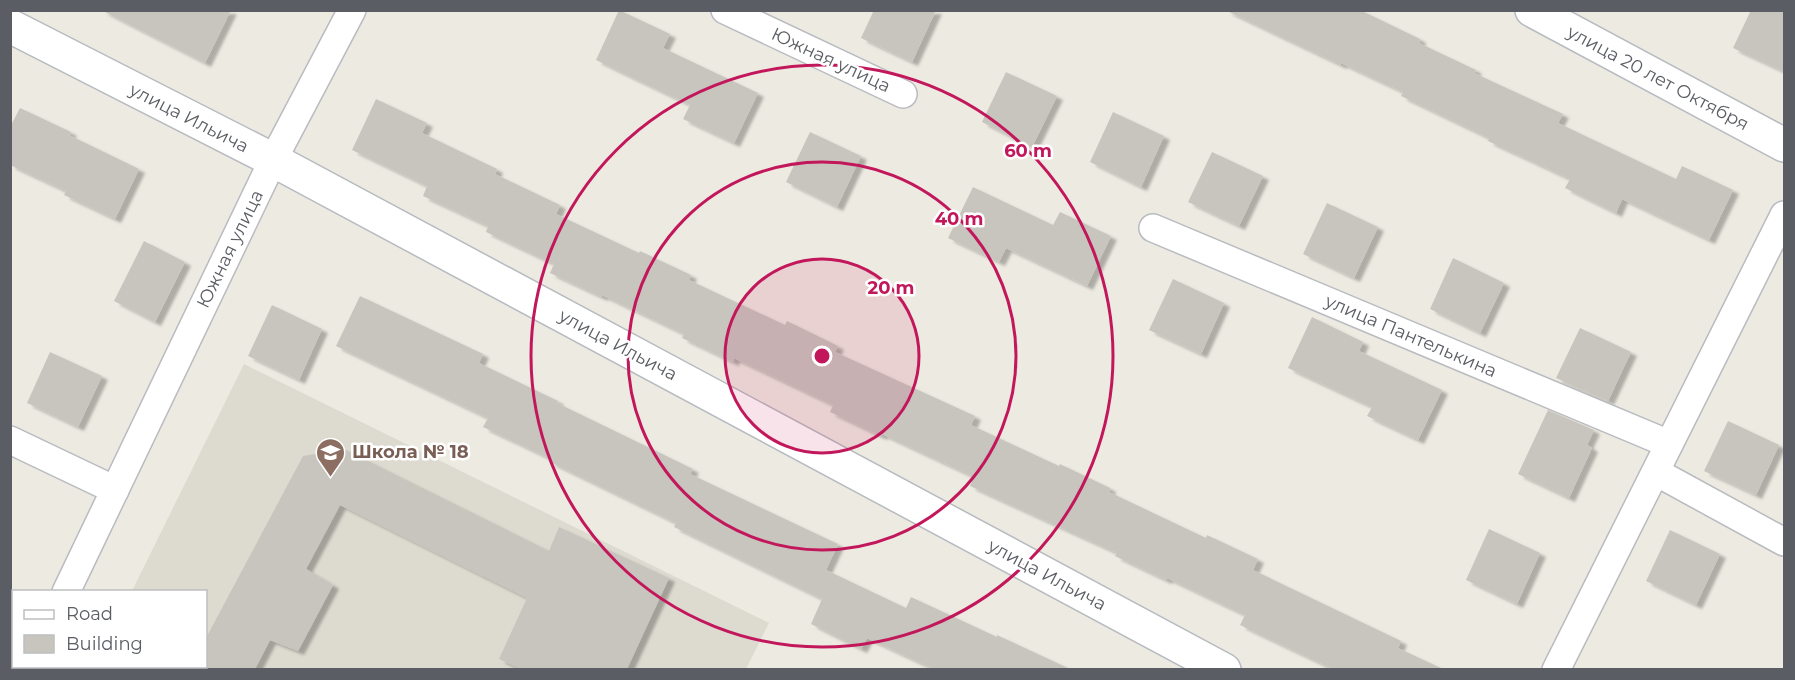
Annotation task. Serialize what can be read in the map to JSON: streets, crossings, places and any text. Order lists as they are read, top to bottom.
{
  "streets": {
    "main road": ["улица 20 лет Октября", "улица Ильича"],
    "street": ["Южная улица", "улица Пантелькина"]
  },
  "crossings": [
    ["Южная улица", "улица Ильича"]
  ],
  "places": {
    "school or university": ["Школа № 18"]
  },
  "legend": ["Road", "Building"],
  "rings": ["60 m", "40 m", "20 m"]
}
